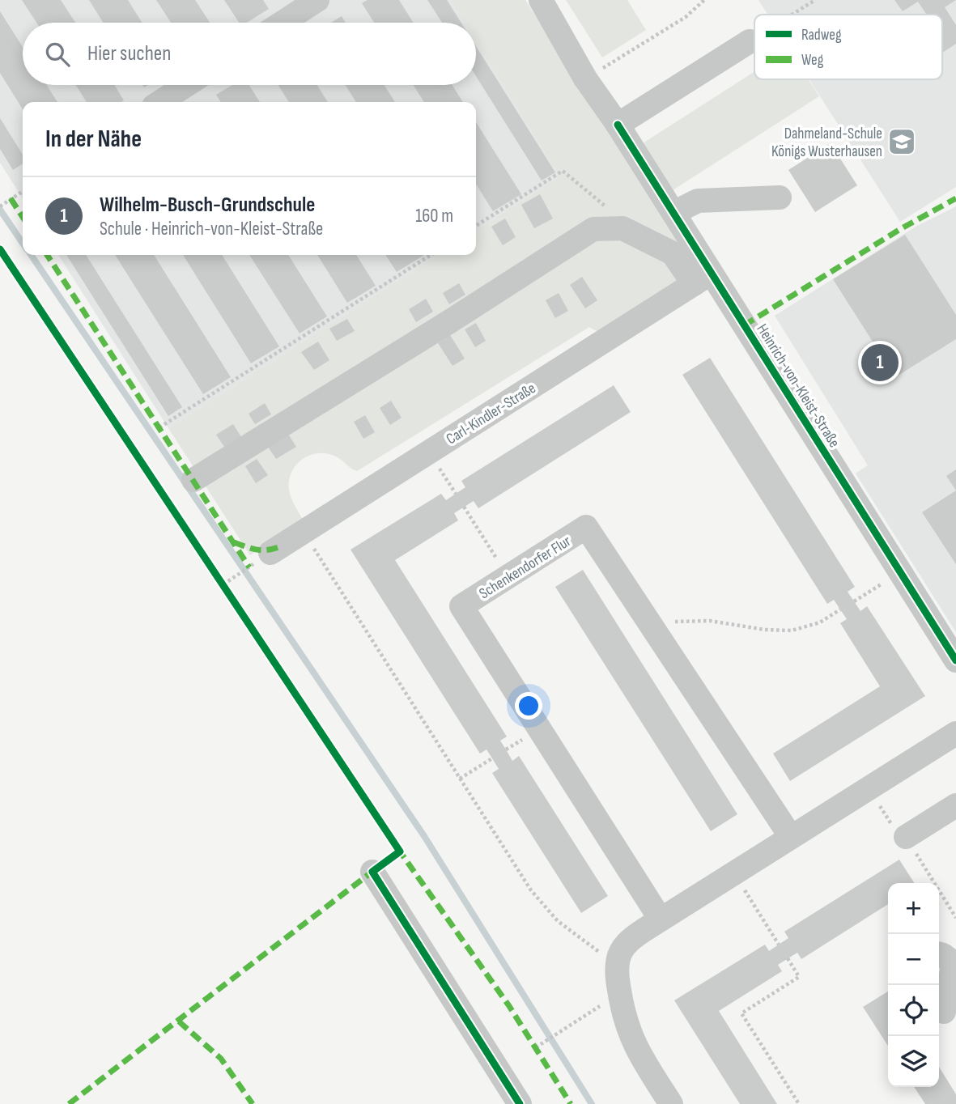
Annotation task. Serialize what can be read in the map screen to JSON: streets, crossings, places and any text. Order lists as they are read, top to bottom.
{
  "streets": {
    "street": ["Heinrich-von-Kleist-Straße", "Carl-Kindler-Straße", "Schenkendorfer Flur"]
  },
  "crossings": [
    ["Heinrich-von-Kleist-Straße", "Carl-Kindler-Straße"]
  ],
  "places": {
    "school or university": ["Dahmeland-Schule Königs Wusterhausen"]
  },
  "legend": ["Radweg", "Weg"],
  "page": {
    "search": "Hier suchen",
    "heading": "In der Nähe",
    "list": [
      {
        "mark": "1",
        "name": "Wilhelm-Busch-Grundschule",
        "note": "Schule · Heinrich-von-Kleist-Straße",
        "value": "160 m"
      }
    ],
    "pins": "1",
    "map_buttons": ["+", "−"]
  }
}
